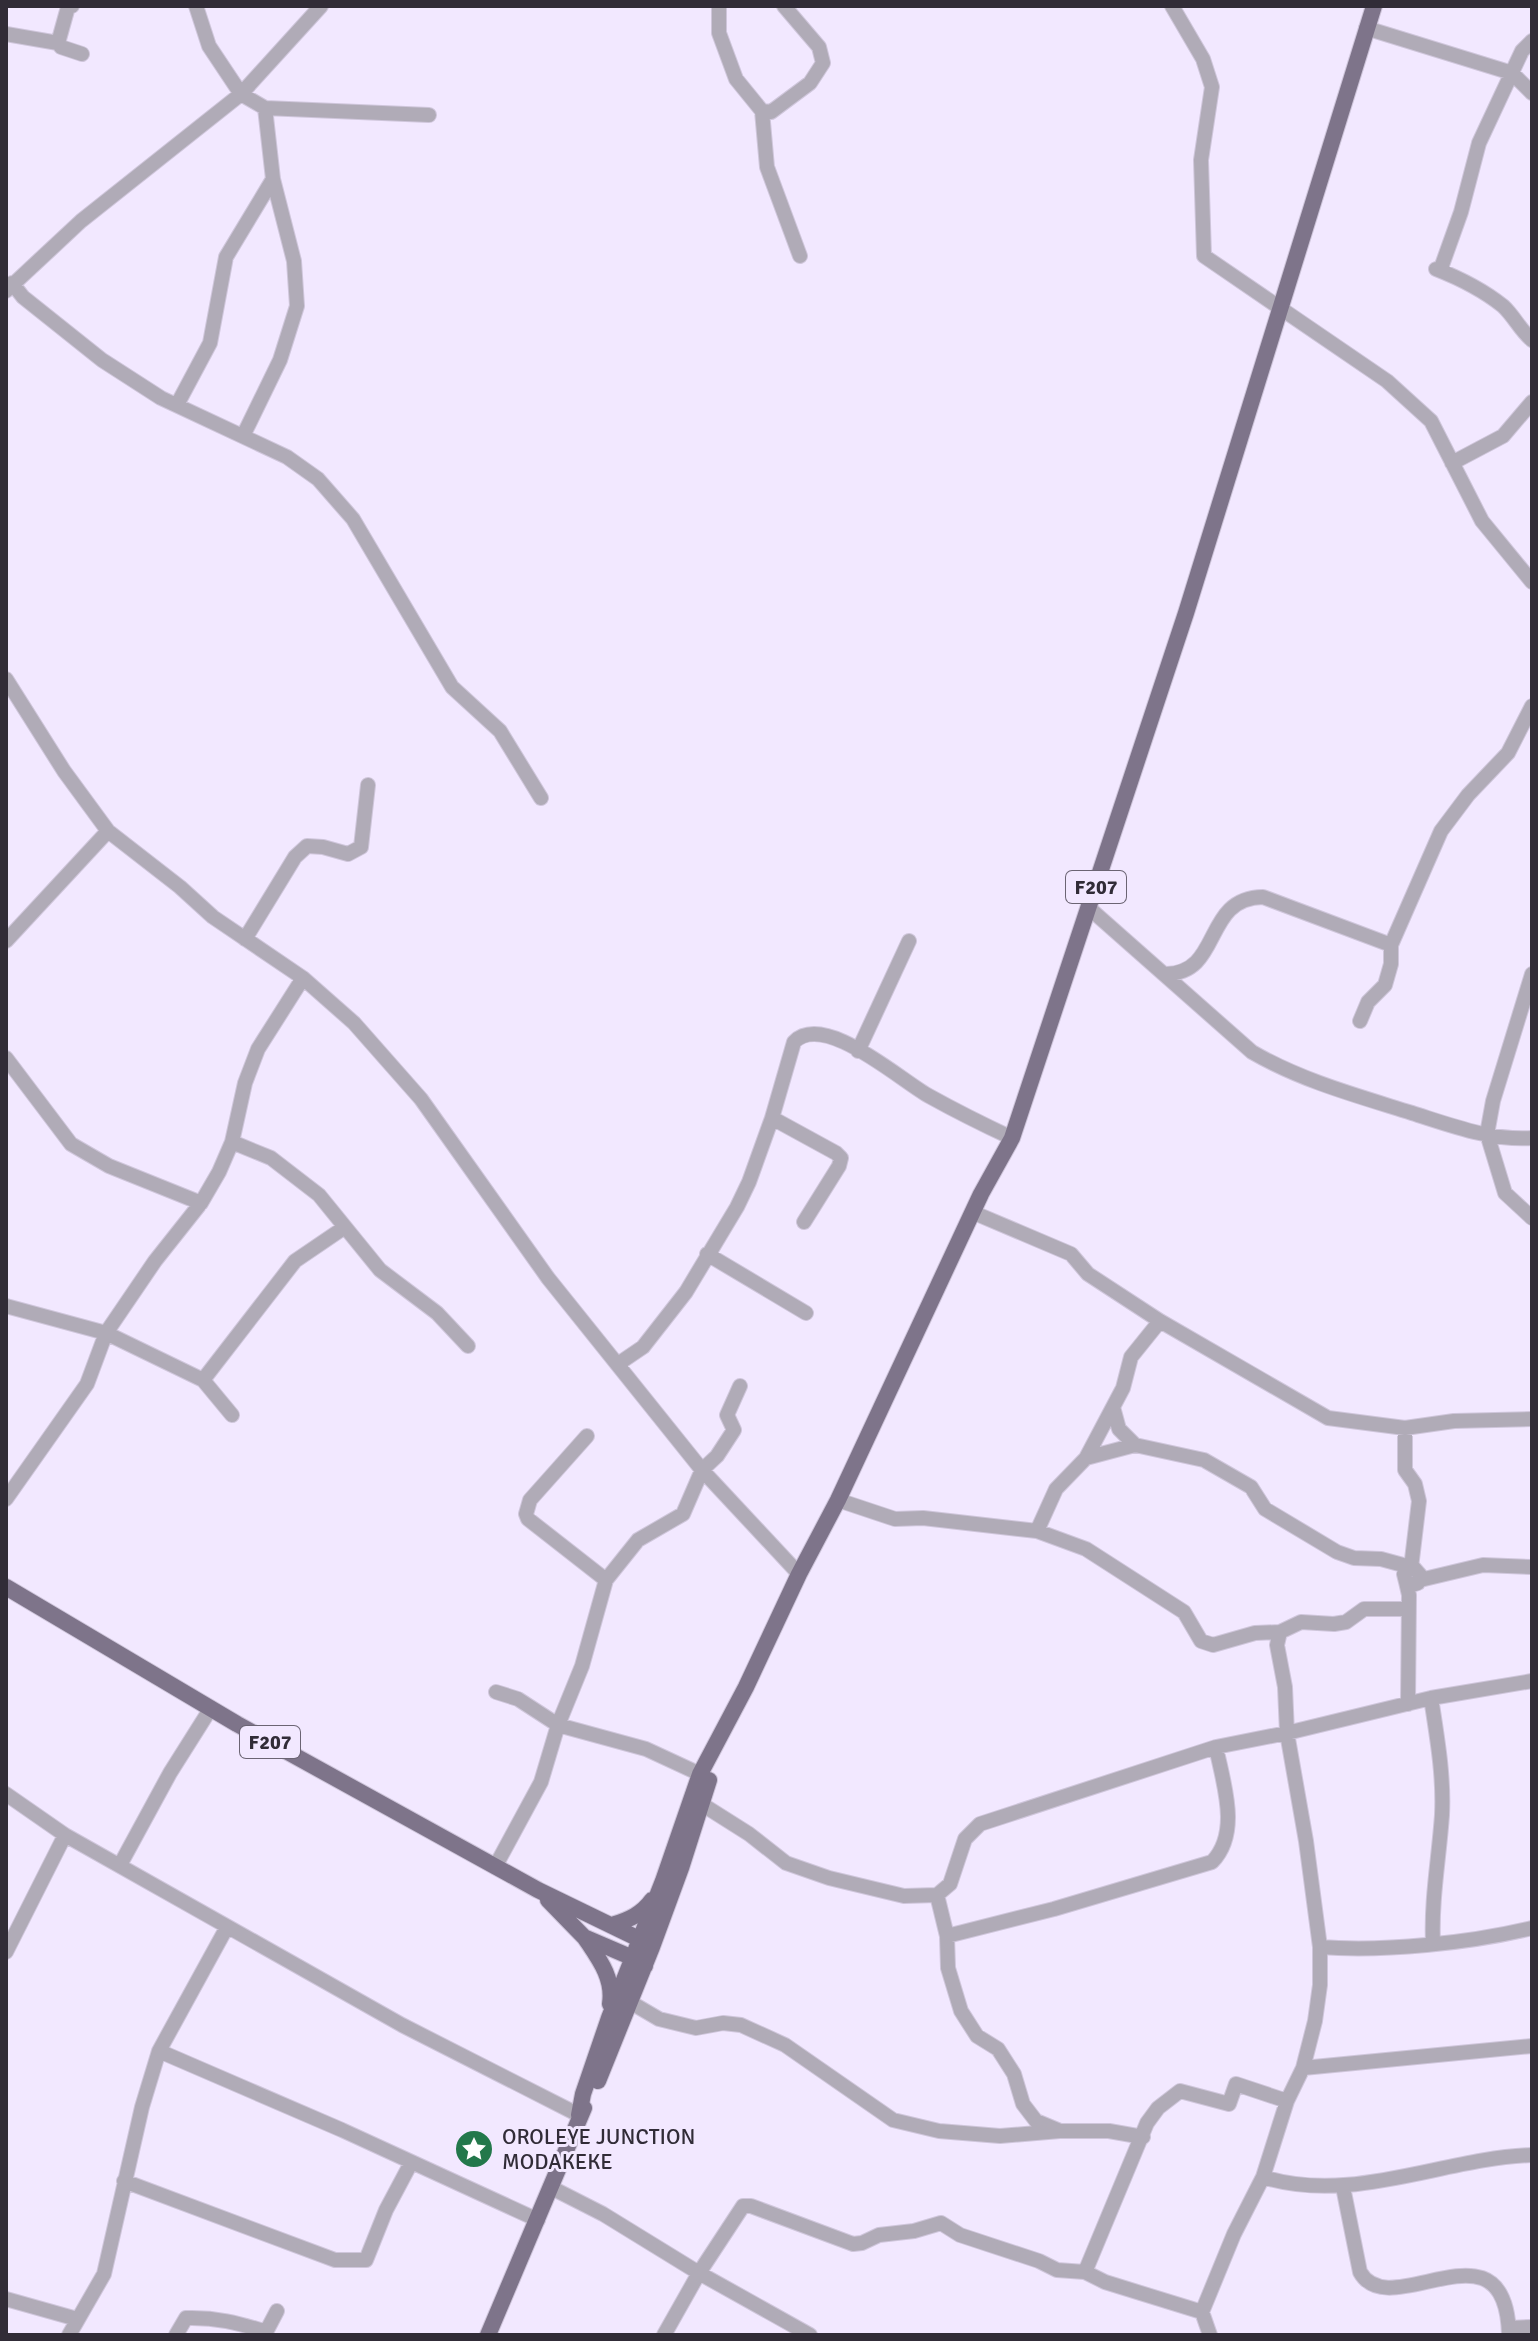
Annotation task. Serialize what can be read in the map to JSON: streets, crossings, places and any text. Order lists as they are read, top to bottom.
{
  "streets": {
    "main road": ["F207"]
  },
  "places": {
    "place": ["OROLEYE JUNCTION MODAKEKE"]
  }
}
